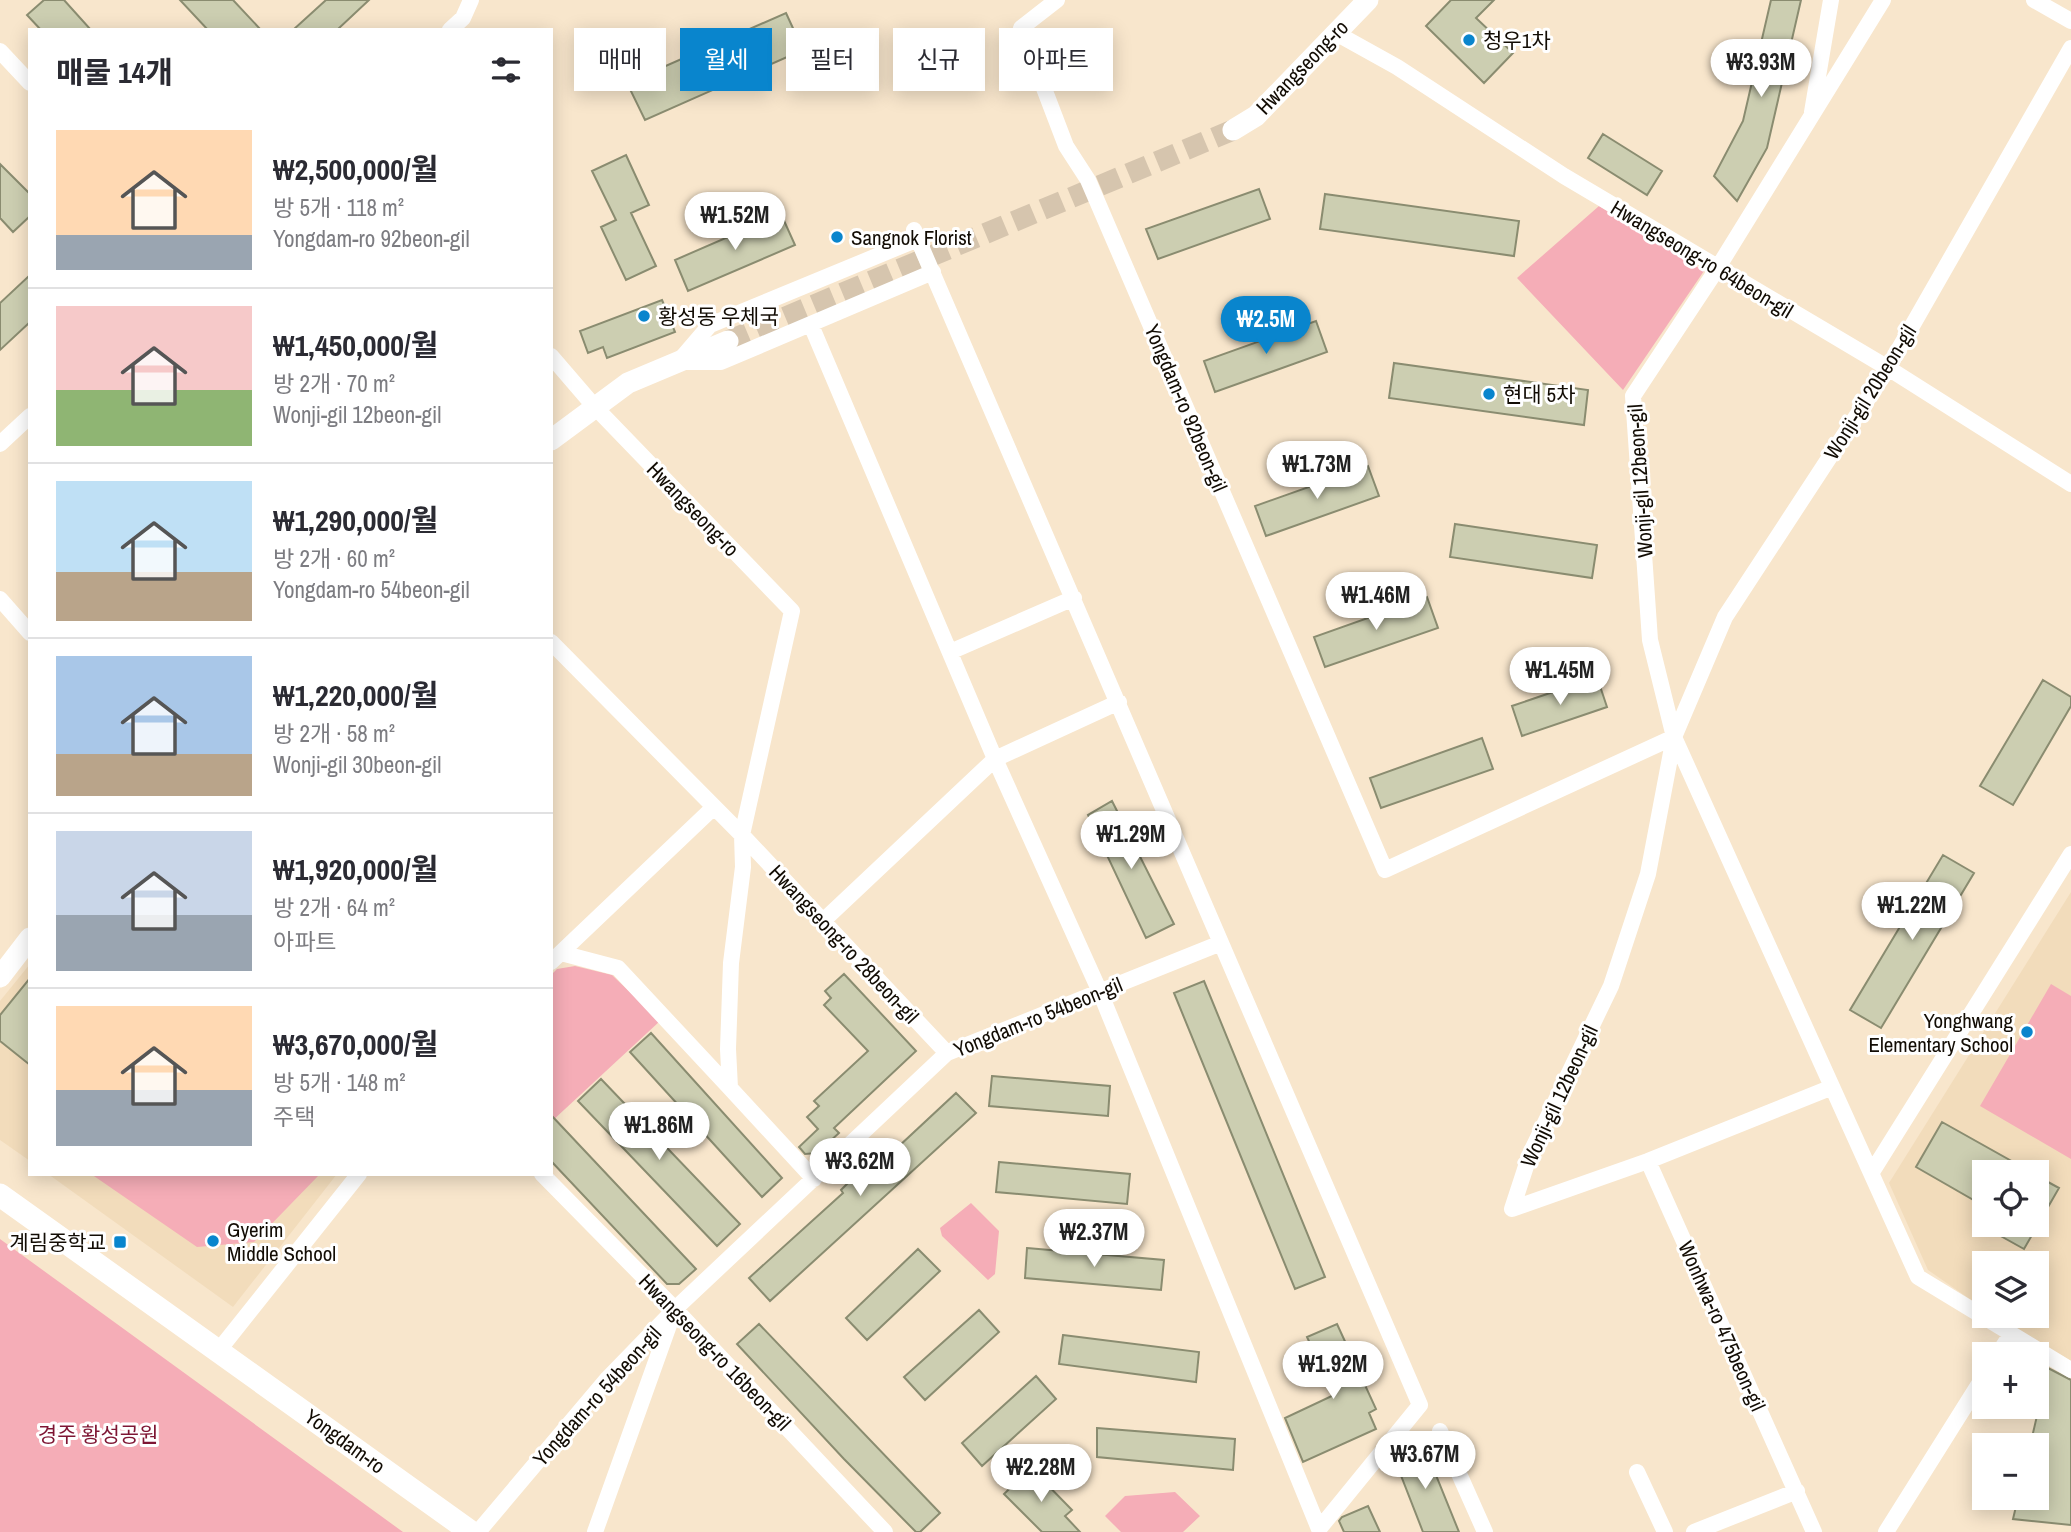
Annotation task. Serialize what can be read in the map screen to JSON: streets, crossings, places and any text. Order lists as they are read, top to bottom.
{
  "streets": {
    "main road": ["Yongdam-ro"],
    "street": [
      "Hwangseong-ro",
      "Hwangseong-ro 64beon-gil",
      "Wonji-gil 20beon-gil",
      "Yongdam-ro 92beon-gil",
      "Wonji-gil 12beon-gil",
      "Hwangseong-ro 28beon-gil",
      "Yongdam-ro 54beon-gil",
      "Wonhwa-ro 475beon-gil",
      "Hwangseong-ro 16beon-gil"
    ]
  },
  "crossings": [
    ["Hwangseong-ro", "Hwangseong-ro 64beon-gil"],
    ["Hwangseong-ro", "Hwangseong-ro 28beon-gil"],
    ["Hwangseong-ro 64beon-gil", "Wonji-gil 20beon-gil"],
    ["Hwangseong-ro 64beon-gil", "Wonji-gil 12beon-gil"],
    ["Wonji-gil 20beon-gil", "Yongdam-ro 92beon-gil"],
    ["Wonji-gil 20beon-gil", "Wonji-gil 12beon-gil"],
    ["Yongdam-ro 92beon-gil", "Wonji-gil 12beon-gil"],
    ["Wonji-gil 12beon-gil", "Wonhwa-ro 475beon-gil"],
    ["Hwangseong-ro 28beon-gil", "Yongdam-ro 54beon-gil"],
    ["Yongdam-ro 54beon-gil", "Hwangseong-ro 16beon-gil"]
  ],
  "parks": ["경주 황성공원"],
  "places": {
    "other": [
      "청우1차",
      "Sangnok Florist",
      "황성동 우체국",
      "현대 5차",
      "Yonghwang Elementary School",
      "Gyerim Middle School"
    ],
    "transit": ["계림중학교"]
  },
  "page": {
    "chip": [
      "매매",
      "월세",
      "필터",
      "신규",
      "아파트"
    ],
    "heading": "매물 14개",
    "price": [
      "₩3.93M",
      "₩1.52M",
      "₩2.5M",
      "₩1.73M",
      "₩1.46M",
      "₩1.45M",
      "₩1.29M",
      "₩1.22M",
      "₩1.86M",
      "₩3.62M",
      "₩2.37M",
      "₩1.92M",
      "₩3.67M",
      "₩2.28M"
    ],
    "list": [
      {
        "name": "₩2,500,000/월",
        "note": "방 5개 · 118 m² · Yongdam-ro 92beon-gil"
      },
      {
        "name": "₩1,450,000/월",
        "note": "방 2개 · 70 m² · Wonji-gil 12beon-gil"
      },
      {
        "name": "₩1,290,000/월",
        "note": "방 2개 · 60 m² · Yongdam-ro 54beon-gil"
      },
      {
        "name": "₩1,220,000/월",
        "note": "방 2개 · 58 m² · Wonji-gil 30beon-gil"
      },
      {
        "name": "₩1,920,000/월",
        "note": "방 2개 · 64 m² · 아파트"
      },
      {
        "name": "₩3,670,000/월",
        "note": "방 5개 · 148 m² · 주택"
      }
    ],
    "map_buttons": ["+", "−"]
  }
}
